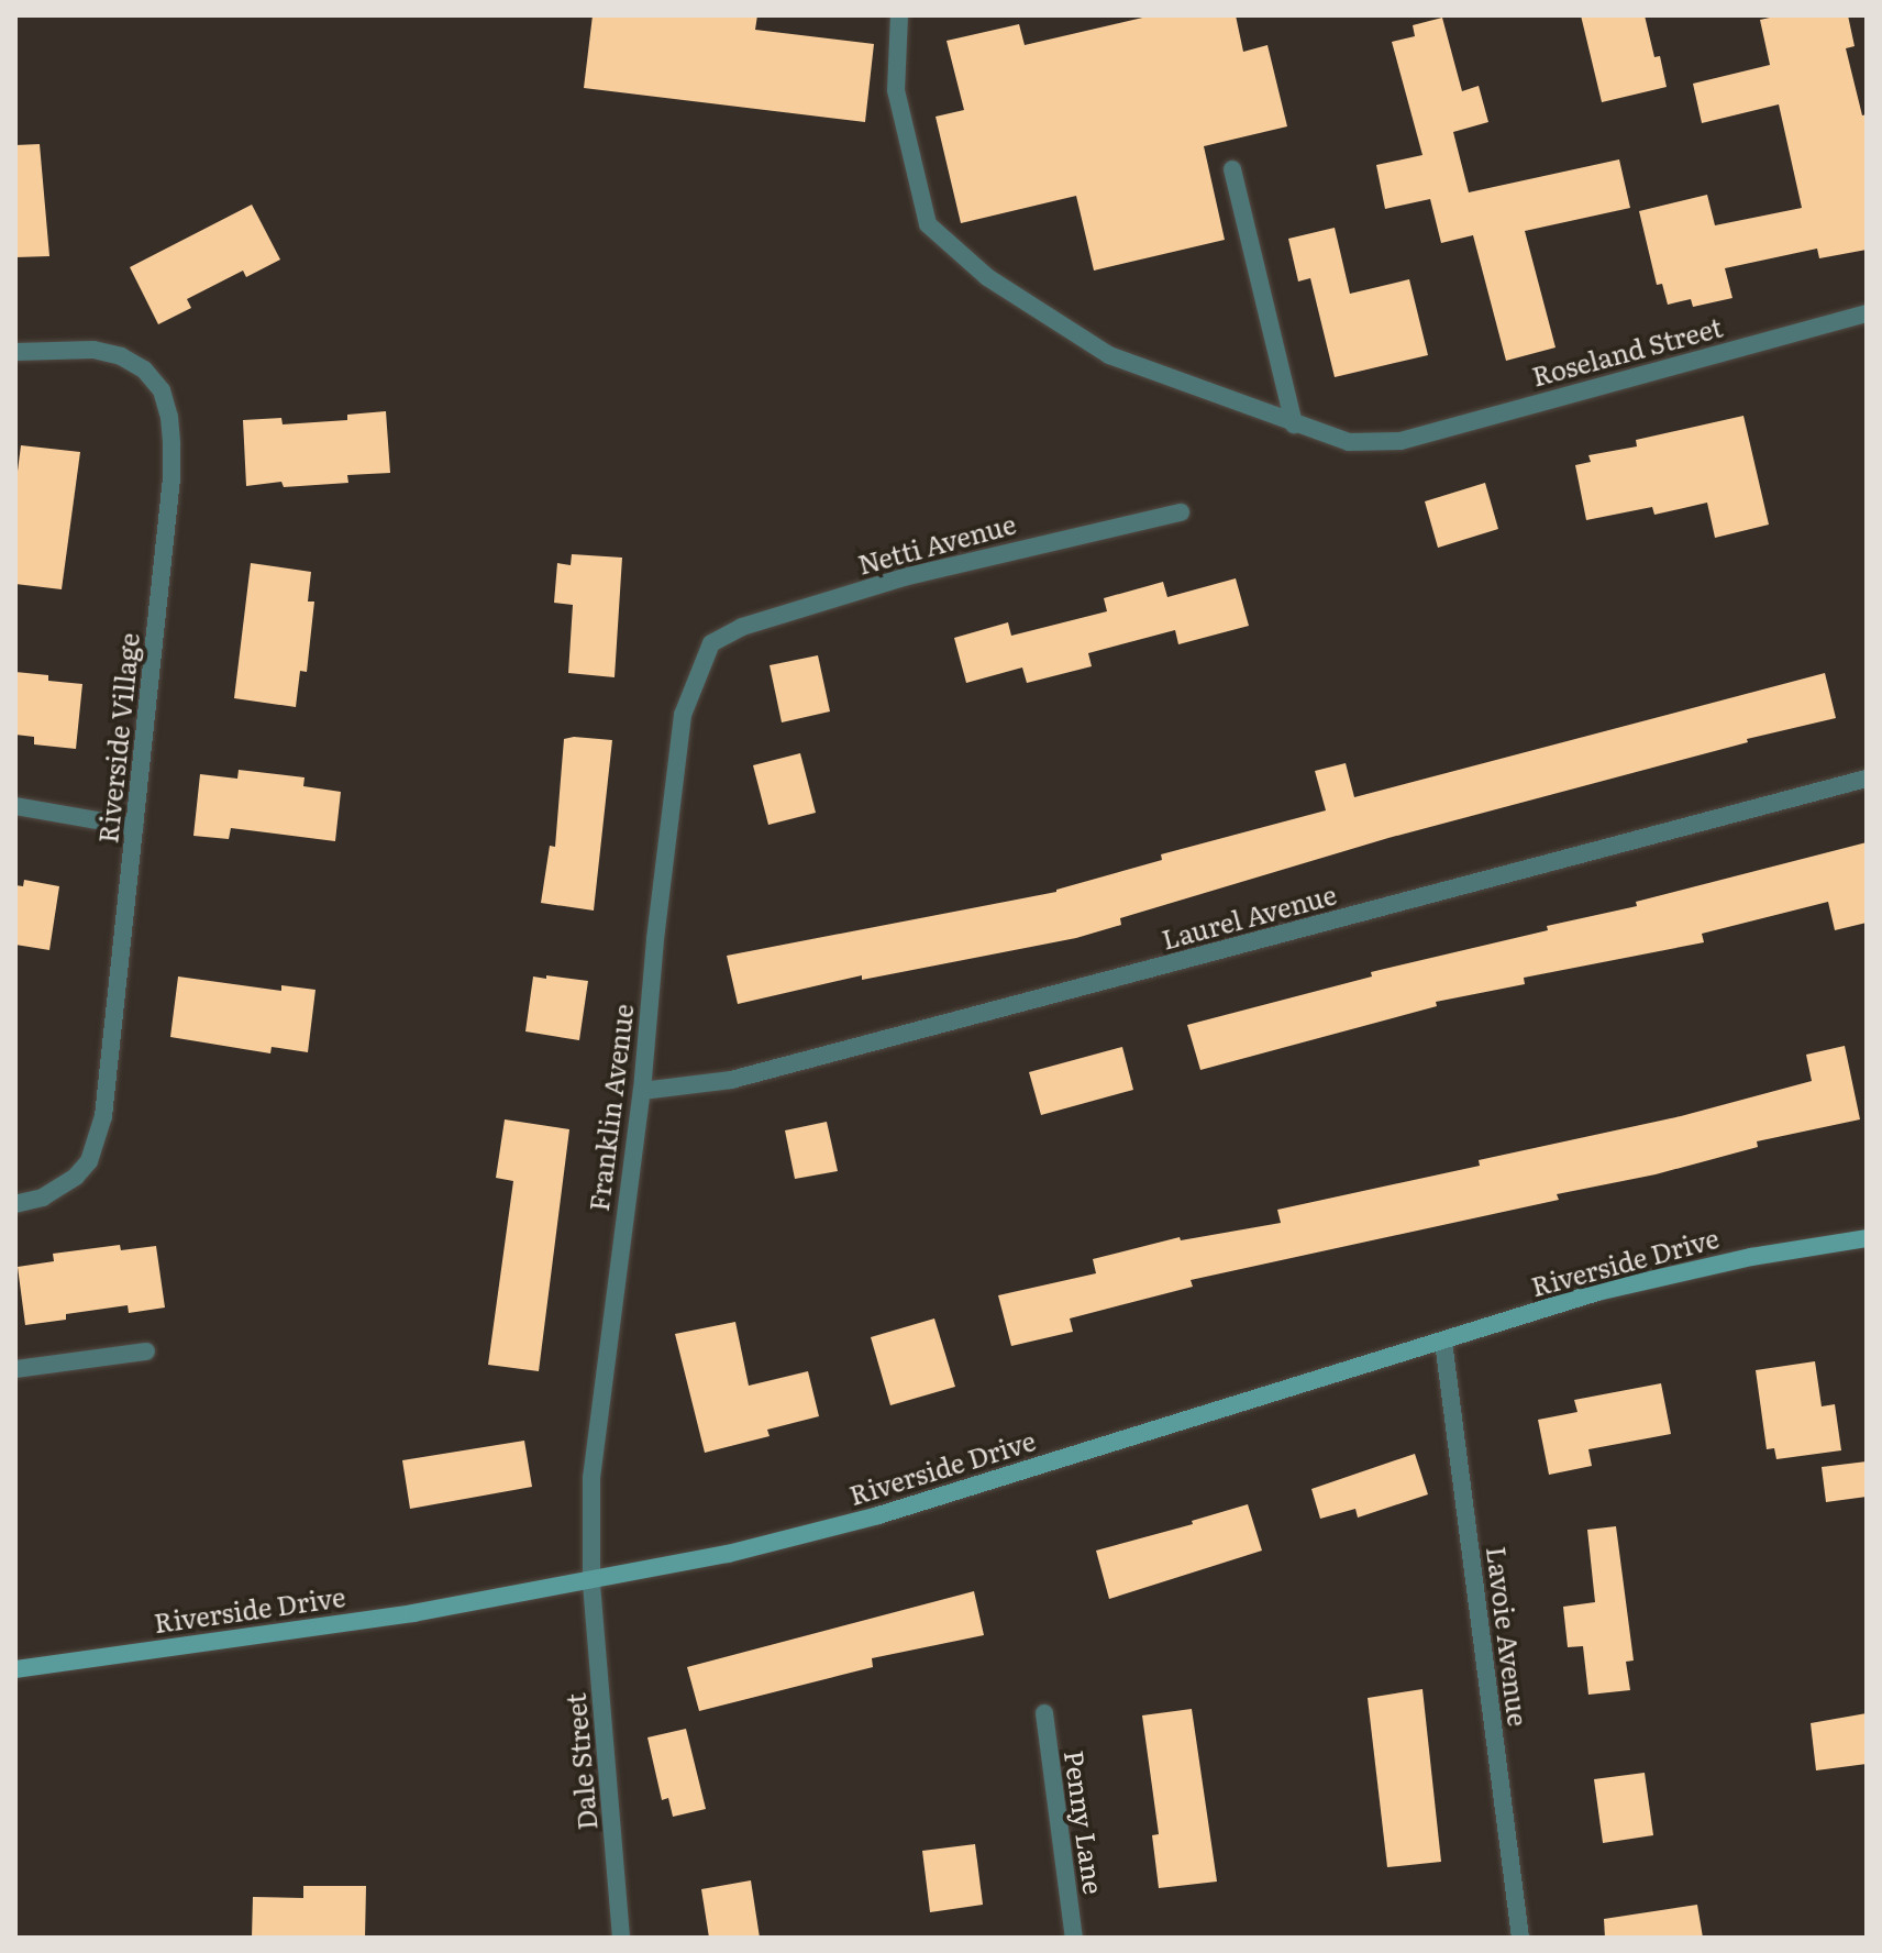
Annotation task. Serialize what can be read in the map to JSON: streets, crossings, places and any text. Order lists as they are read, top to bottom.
{
  "streets": {
    "main road": ["Riverside Drive"],
    "street": [
      "Roseland Street",
      "Netti Avenue",
      "Riverside Village",
      "Laurel Avenue",
      "Franklin Avenue",
      "Lavoie Avenue",
      "Dale Street",
      "Penny Lane"
    ]
  },
  "crossings": [
    ["Netti Avenue", "Franklin Avenue"],
    ["Laurel Avenue", "Franklin Avenue"],
    ["Franklin Avenue", "Riverside Drive"],
    ["Franklin Avenue", "Dale Street"],
    ["Riverside Drive", "Lavoie Avenue"],
    ["Riverside Drive", "Dale Street"]
  ]
}
